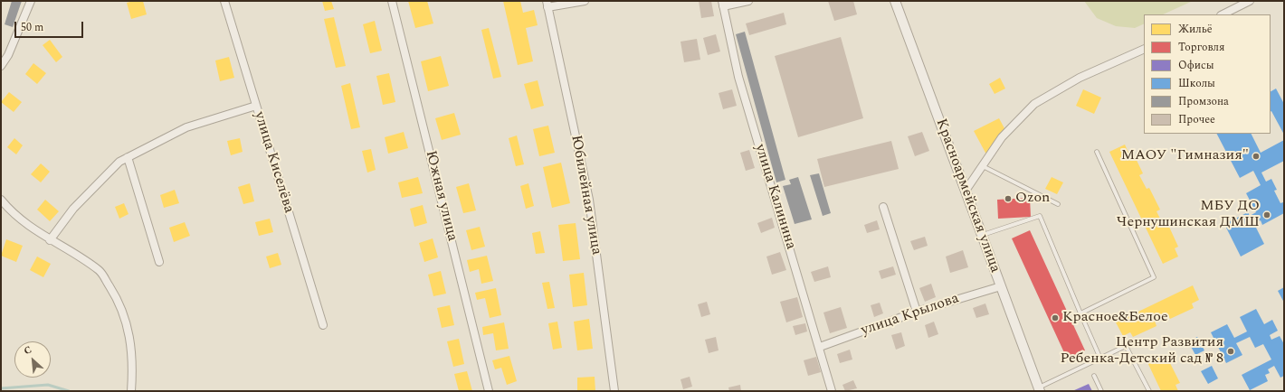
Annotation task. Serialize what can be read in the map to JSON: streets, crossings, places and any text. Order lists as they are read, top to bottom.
{
  "streets": {
    "street": [
      "улица Киселёва",
      "Юбилейная улица",
      "Южная улица",
      "Красноармейская улица",
      "улица Калинина",
      "улица Крылова"
    ]
  },
  "crossings": [
    ["Красноармейская улица", "улица Крылова"],
    ["улица Калинина", "улица Крылова"]
  ],
  "places": [
    "МАОУ \"Гимназия\"",
    "Ozon",
    "МБУ ДО Чернушинская ДМШ",
    "Красное&Белое",
    "Центр Развития Ребенка-Детский сад № 8"
  ],
  "legend": [
    "Жильё",
    "Торговля",
    "Офисы",
    "Школы",
    "Промзона",
    "Прочее"
  ],
  "scale_bar": "50 m",
  "north": "top left"
}
